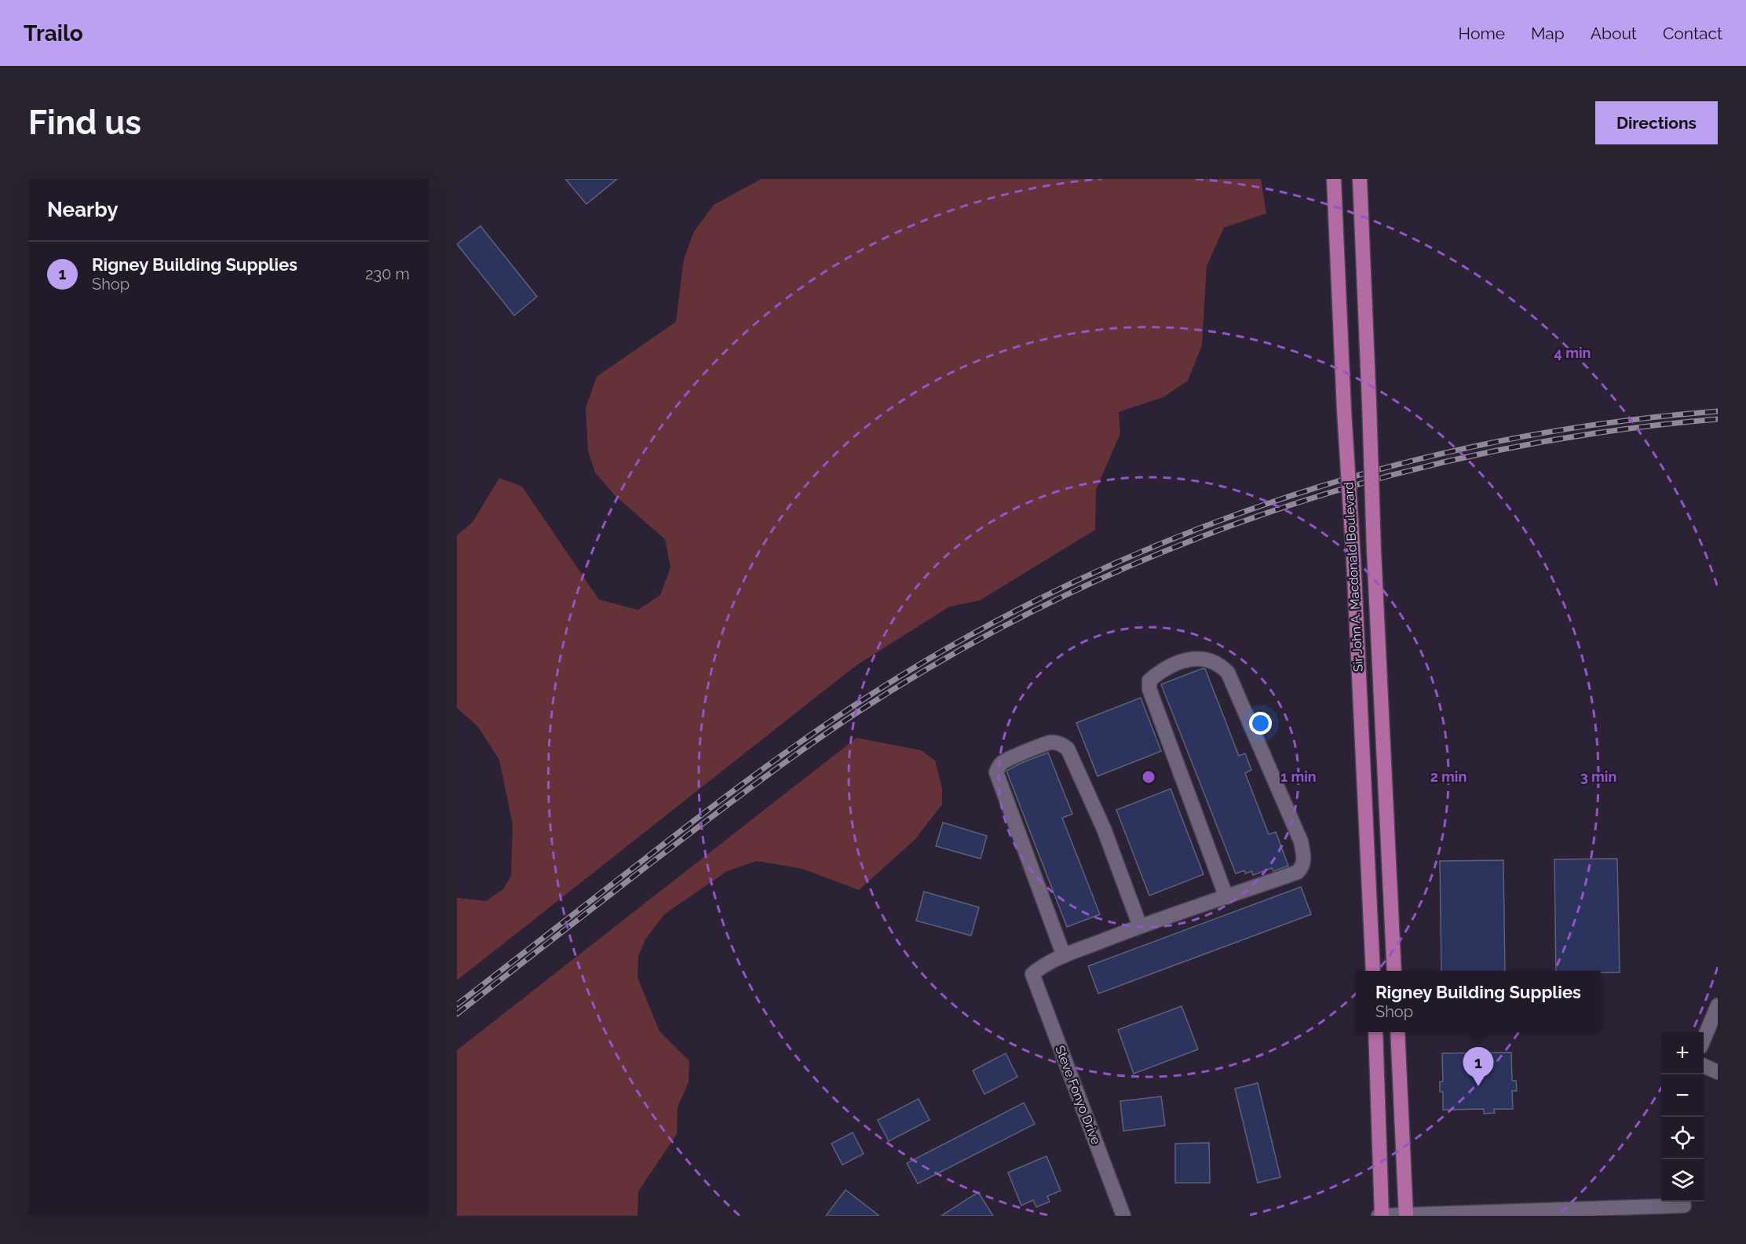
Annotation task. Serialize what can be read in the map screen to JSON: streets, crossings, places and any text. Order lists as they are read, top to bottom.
{
  "streets": {
    "main road": ["Sir John A. Macdonald Boulevard"],
    "street": ["Steve Fonyo Drive"]
  },
  "page": {
    "header": "Trailo",
    "nav": [
      "Home",
      "Map",
      "About",
      "Contact"
    ],
    "buttons": "Directions",
    "title": "Find us",
    "heading": "Nearby",
    "list": [
      {
        "mark": "1",
        "name": "Rigney Building Supplies",
        "note": "Shop",
        "value": "230 m"
      }
    ],
    "popup": ["Rigney Building Supplies", "Shop"],
    "map_buttons": ["+", "−"],
    "pins": "1"
  },
  "rings": [
    "4 min",
    "1 min",
    "2 min",
    "3 min"
  ]
}
